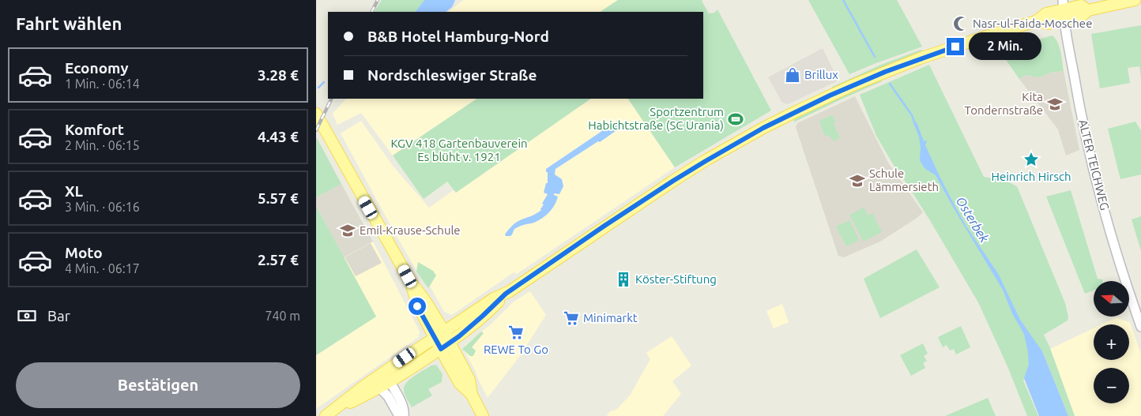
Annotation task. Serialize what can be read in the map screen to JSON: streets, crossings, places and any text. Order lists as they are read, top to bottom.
{
  "streets": {
    "street": ["ALTER TEICHWEG"]
  },
  "water": ["Osterbek"],
  "parks": ["KGV 418 Gartenbauverein Es blüht v. 1921"],
  "places": {
    "mosque": ["Nasr-ul-Faida-Moschee"],
    "shop": ["Brillux"],
    "school or university": ["Kita Tondernstraße", "Schule Lämmersieth", "Emil-Krause-Schule"],
    "sports": ["Sportzentrum Habichtstraße (SC Urania)"],
    "place": ["Heinrich Hirsch"],
    "building": ["Köster-Stiftung"],
    "supermarket": ["Minimarkt", "REWE To Go"]
  },
  "north": "left",
  "page": {
    "heading": "Fahrt wählen",
    "banner": ["B&B Hotel Hamburg-Nord", "Nordschleswiger Straße"],
    "bubble": "2 Min.",
    "list": [
      {
        "name": "Economy",
        "note": "1 Min. · 06:14",
        "value": "3.28 €"
      },
      {
        "name": "Komfort",
        "note": "2 Min. · 06:15",
        "value": "4.43 €"
      },
      {
        "name": "XL",
        "note": "3 Min. · 06:16",
        "value": "5.57 €"
      },
      {
        "name": "Moto",
        "note": "4 Min. · 06:17",
        "value": "2.57 €"
      }
    ],
    "map_buttons": ["+", "−"],
    "pay": ["Bar", "740 m"],
    "buttons": "Bestätigen"
  }
}
